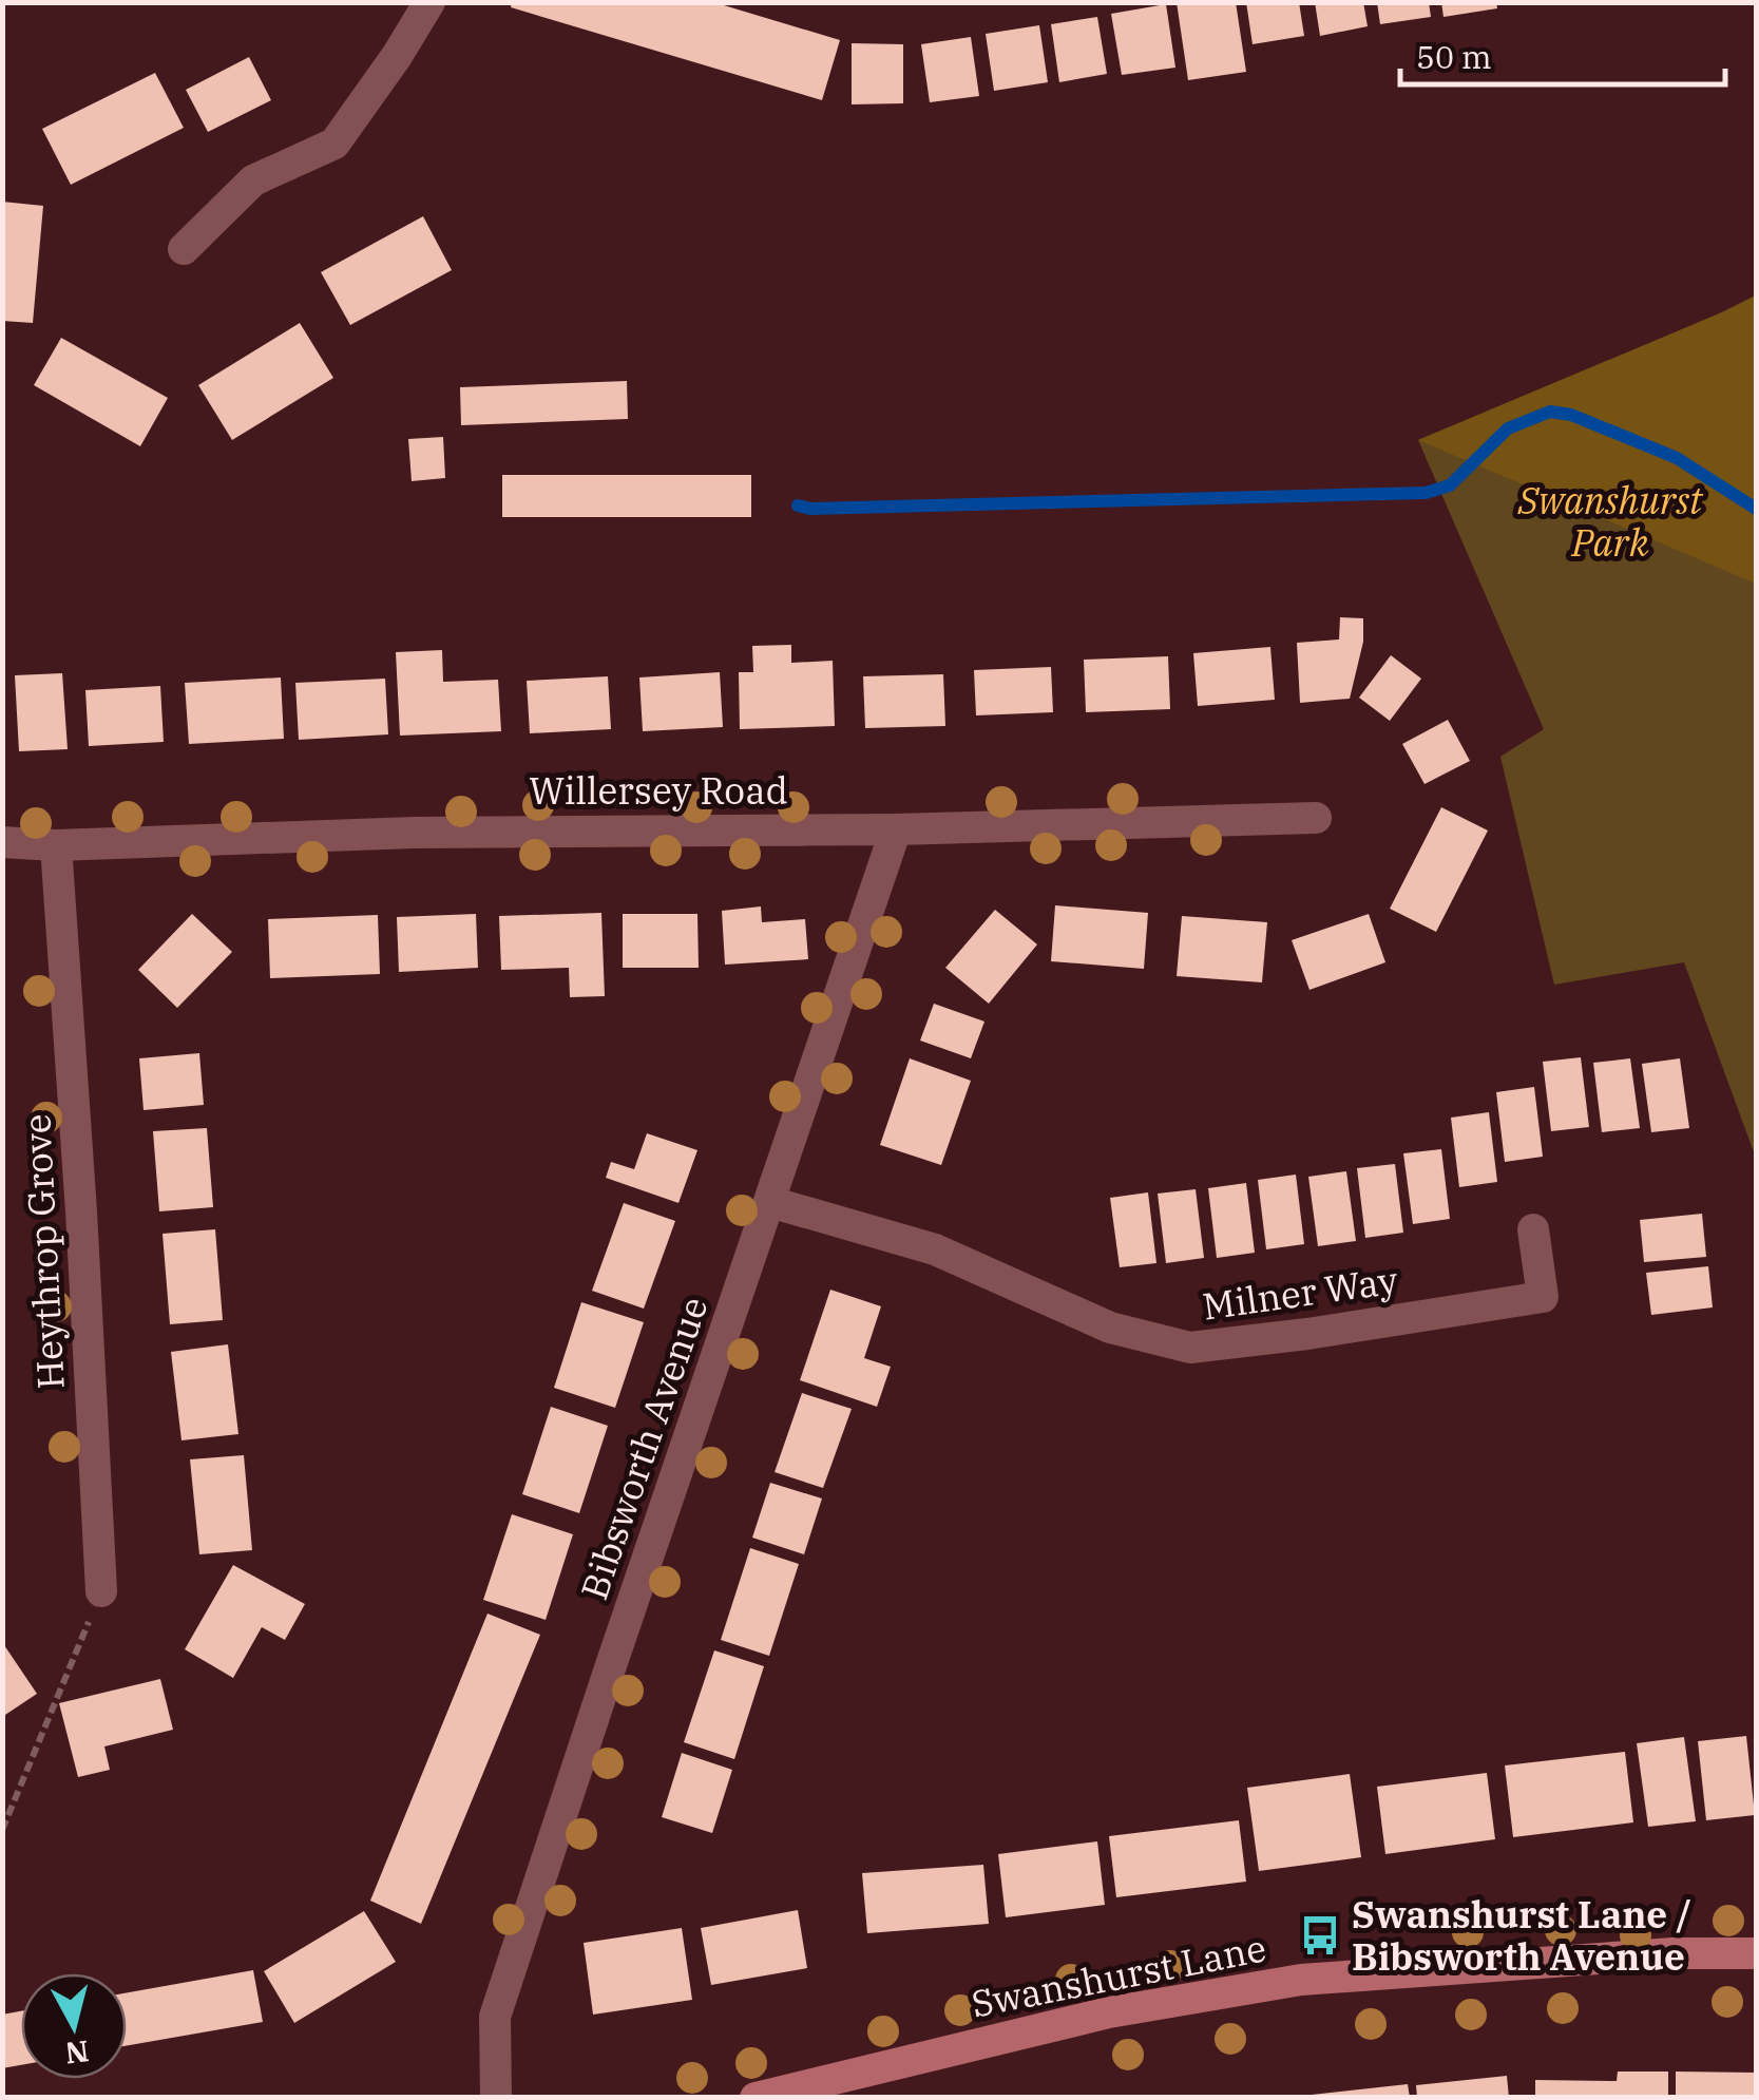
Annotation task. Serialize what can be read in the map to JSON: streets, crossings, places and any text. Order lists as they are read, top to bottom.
{
  "streets": {
    "main road": ["Swanshurst Lane"],
    "street": [
      "Willersey Road",
      "Heythrop Grove",
      "Milner Way",
      "Bibsworth Avenue"
    ]
  },
  "crossings": [
    ["Willersey Road", "Heythrop Grove"],
    ["Willersey Road", "Bibsworth Avenue"],
    ["Milner Way", "Bibsworth Avenue"]
  ],
  "parks": ["Swanshurst Park"],
  "places": {
    "bus stop": ["Swanshurst Lane / Bibsworth Avenue"]
  },
  "scale_bar": "50 m",
  "north": "bottom"
}
